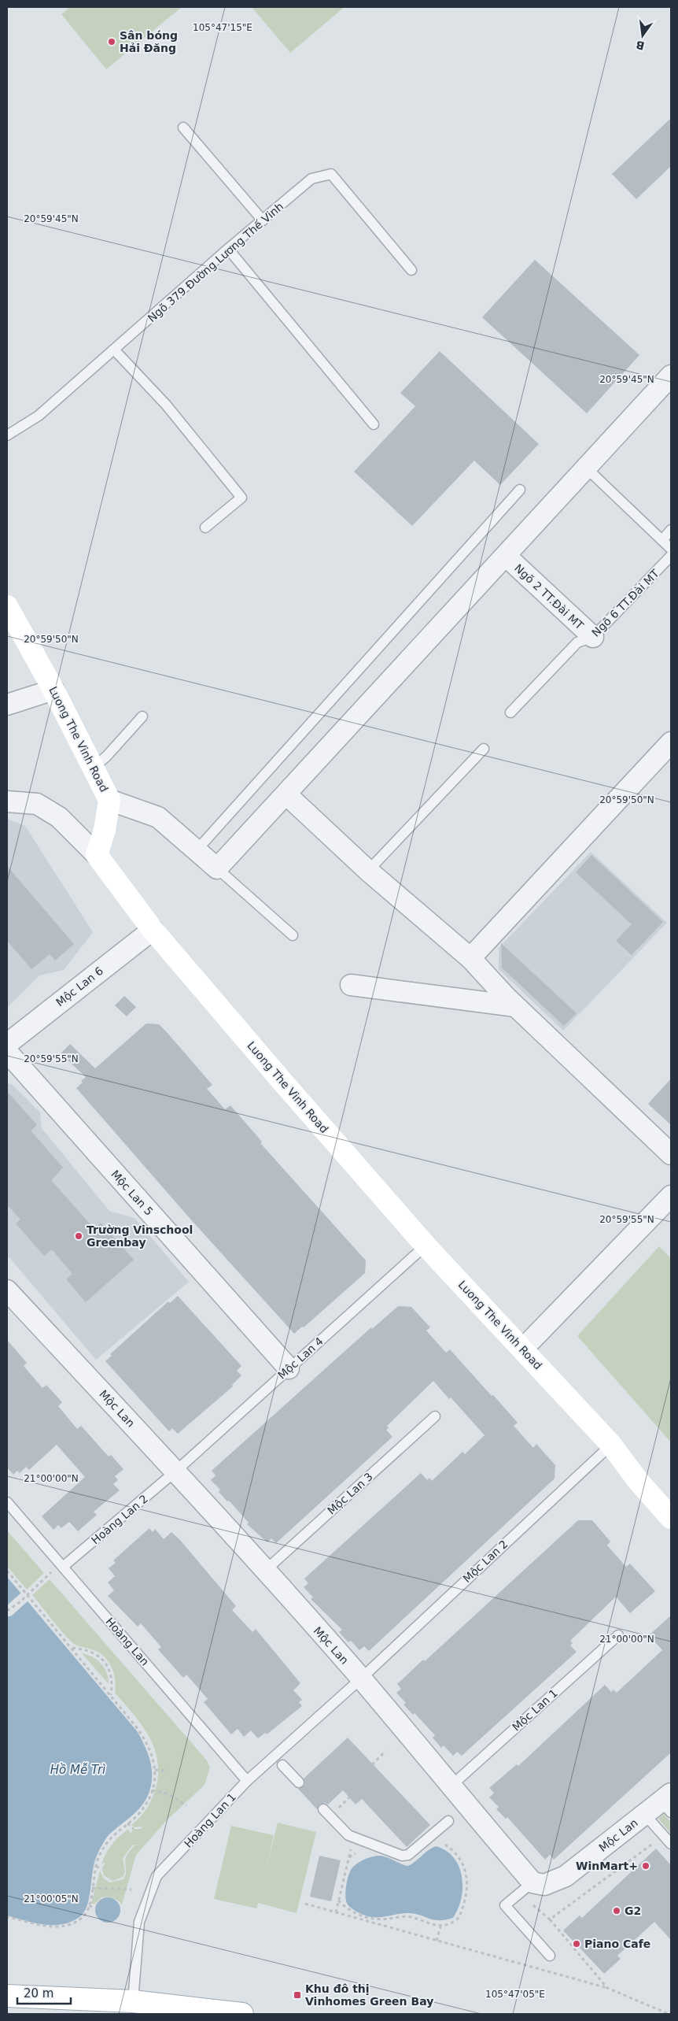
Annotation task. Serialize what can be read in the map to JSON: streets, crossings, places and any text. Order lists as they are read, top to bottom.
{
  "streets": {
    "street": [
      "Ngõ 2 TT.Đài MT",
      "Luong The Vinh Road",
      "Mộc Lan 6",
      "Mộc Lan 5",
      "Mộc Lan"
    ],
    "lane": [
      "Ngõ 379 Đường Lương Thế Vinh",
      "Ngõ 6 TT.Đài MT",
      "Mộc Lan 4",
      "Mộc Lan 3",
      "Hoàng Lan 2",
      "Mộc Lan 2",
      "Hoàng Lan",
      "Mộc Lan 1",
      "Hoàng Lan 1"
    ]
  },
  "crossings": [
    ["Ngõ 2 TT.Đài MT", "Ngõ 6 TT.Đài MT"],
    ["Luong The Vinh Road", "Mộc Lan 6"],
    ["Luong The Vinh Road", "Mộc Lan 4"],
    ["Luong The Vinh Road", "Mộc Lan 2"],
    ["Mộc Lan 5", "Mộc Lan 4"],
    ["Mộc Lan 4", "Mộc Lan"],
    ["Mộc Lan 4", "Hoàng Lan 2"],
    ["Mộc Lan", "Mộc Lan 3"],
    ["Mộc Lan", "Hoàng Lan 2"],
    ["Mộc Lan", "Mộc Lan 2"],
    ["Mộc Lan", "Mộc Lan 1"],
    ["Mộc Lan", "Hoàng Lan 1"],
    ["Hoàng Lan 2", "Hoàng Lan"],
    ["Mộc Lan 2", "Hoàng Lan 1"],
    ["Hoàng Lan", "Hoàng Lan 1"]
  ],
  "water": ["Hồ Mễ Trì"],
  "places": {
    "other": [
      "Sân bóng Hải Đăng",
      "Trường Vinschool Greenbay",
      "WinMart+",
      "G2",
      "Piano Cafe"
    ],
    "transit": ["Khu đô thị Vinhomes Green Bay"]
  },
  "scale_bar": "20 m",
  "north": "bottom",
  "coordinates": [
    "105°47'15\"E",
    "20°59'45\"N",
    "20°59'50\"N",
    "20°59'55\"N",
    "21°00'00\"N",
    "21°00'05\"N",
    "105°47'05\"E"
  ]
}
